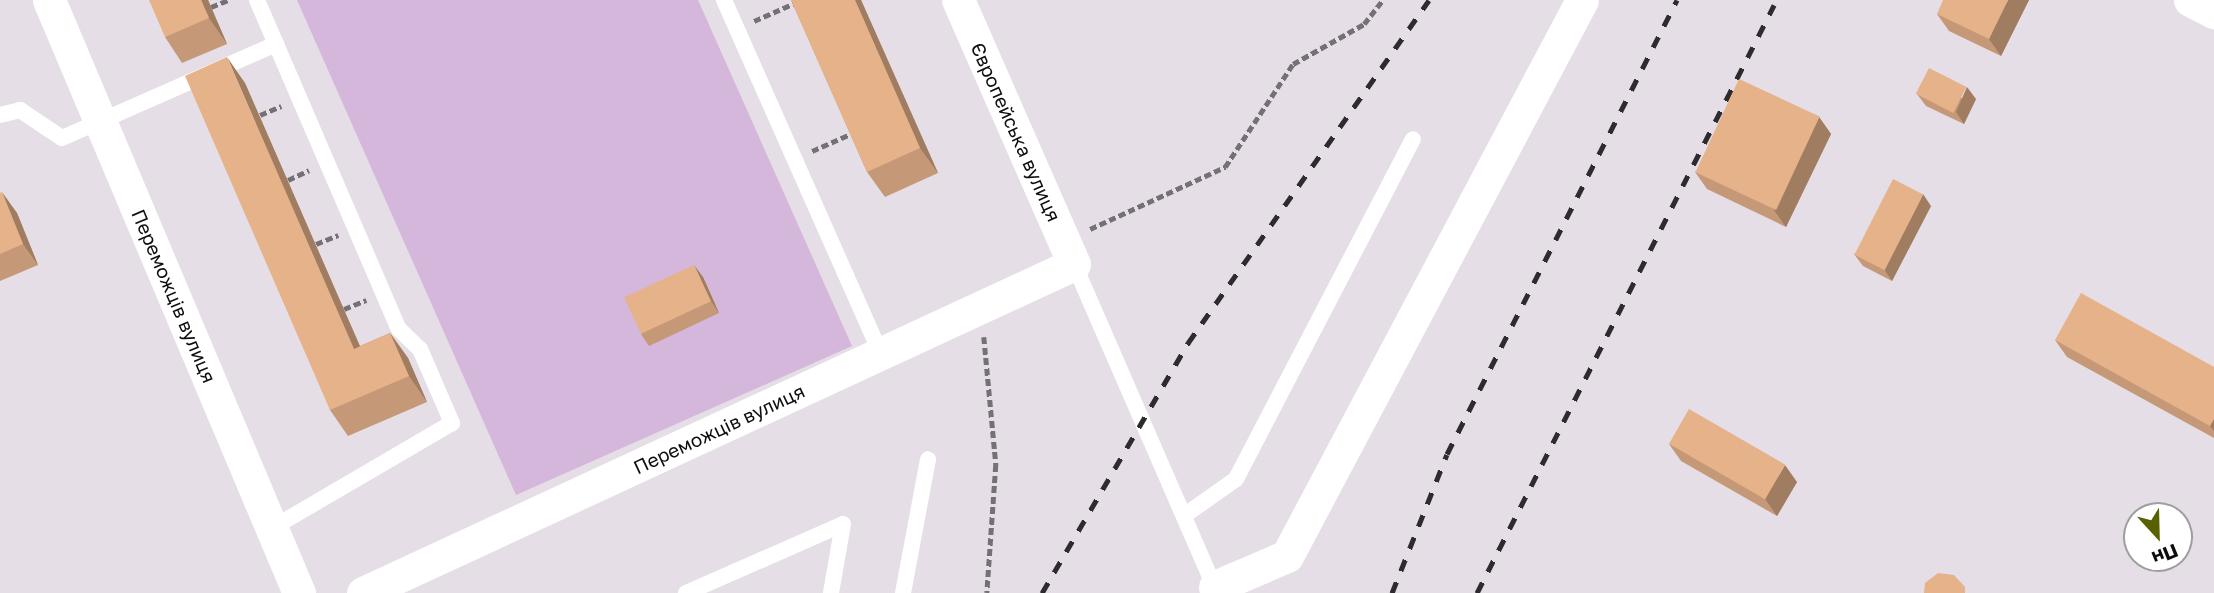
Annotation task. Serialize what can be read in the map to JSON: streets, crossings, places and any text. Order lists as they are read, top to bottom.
{
  "streets": {
    "street": ["Європейська вулиця", "Переможців вулиця"]
  },
  "crossings": [
    ["Європейська вулиця", "Переможців вулиця"]
  ],
  "north": "bottom"
}
